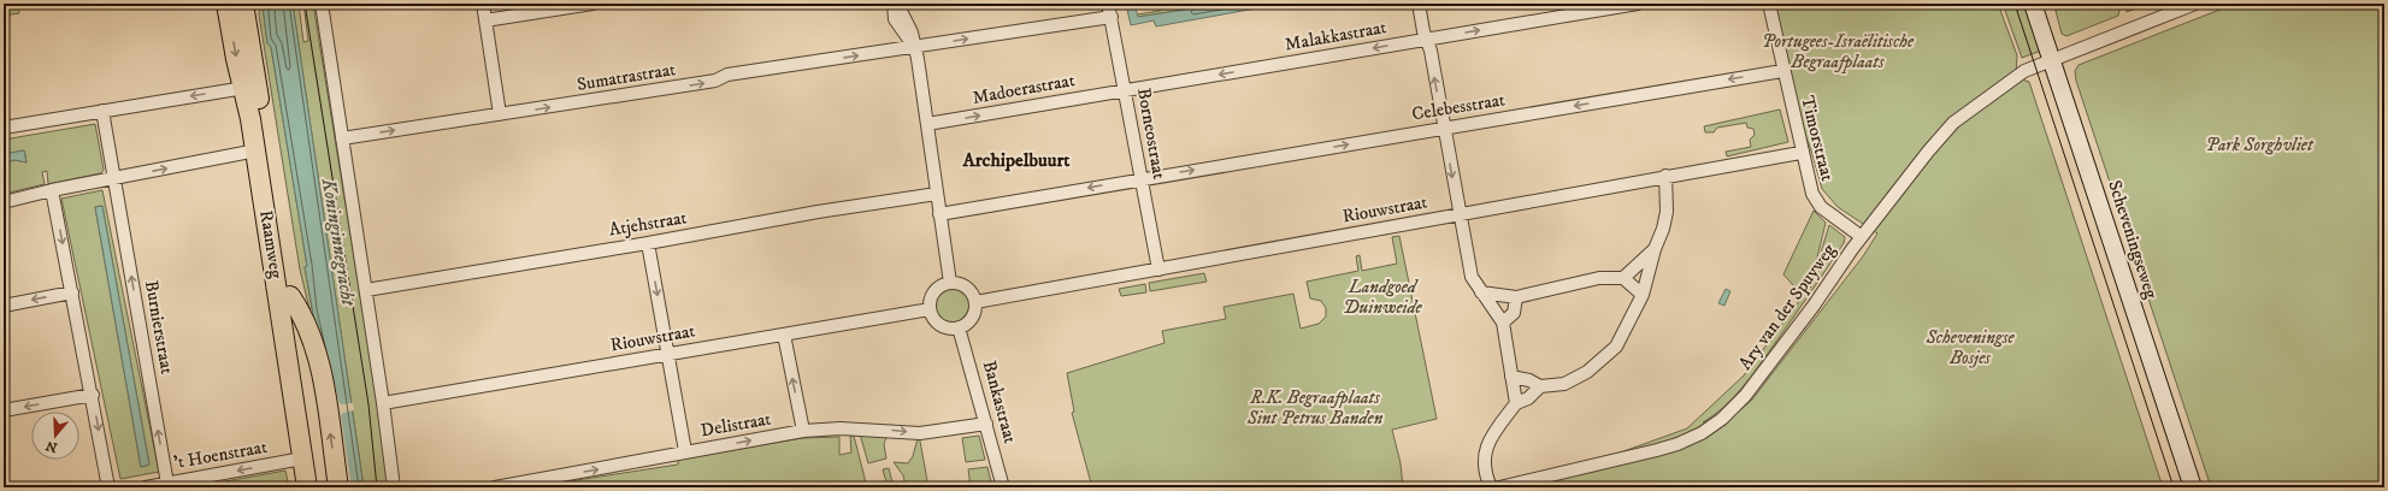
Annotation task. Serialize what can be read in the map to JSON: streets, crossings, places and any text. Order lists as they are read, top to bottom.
{
  "streets": {
    "main road": ["Raamweg"],
    "street": [
      "Malakkastraat",
      "Sumatrastraat",
      "Madoerastraat",
      "Celebesstraat",
      "Borneostraat",
      "Timorstraat",
      "Riouwstraat",
      "Atjehstraat",
      "Scheveningseweg",
      "Ary van der Spuyweg",
      "Burnierstraat",
      "Bankastraat",
      "Delistraat",
      "'t Hoenstraat"
    ]
  },
  "crossings": [
    ["Malakkastraat", "Madoerastraat"],
    ["Malakkastraat", "Borneostraat"],
    ["Sumatrastraat", "Borneostraat"],
    ["Madoerastraat", "Borneostraat"],
    ["Celebesstraat", "Borneostraat"],
    ["Celebesstraat", "Timorstraat"],
    ["Borneostraat", "Riouwstraat"],
    ["Timorstraat", "Riouwstraat"],
    ["Riouwstraat", "Bankastraat"],
    ["Scheveningseweg", "Ary van der Spuyweg"],
    ["Raamweg", "'t Hoenstraat"],
    ["Burnierstraat", "'t Hoenstraat"],
    ["Bankastraat", "Delistraat"]
  ],
  "one_way": [
    "Sumatrastraat",
    "Madoerastraat",
    "Delistraat",
    "'t Hoenstraat"
  ],
  "districts": ["Archipelbuurt"],
  "water": ["Koninginnegracht"],
  "parks": [
    "Portugees-Israëlitische Begraafplaats",
    "Park Sorghvliet",
    "Landgoed Duinweide",
    "Scheveningse Bosjes",
    "R.K. Begraafplaats Sint Petrus Banden"
  ],
  "north": "bottom"
}
